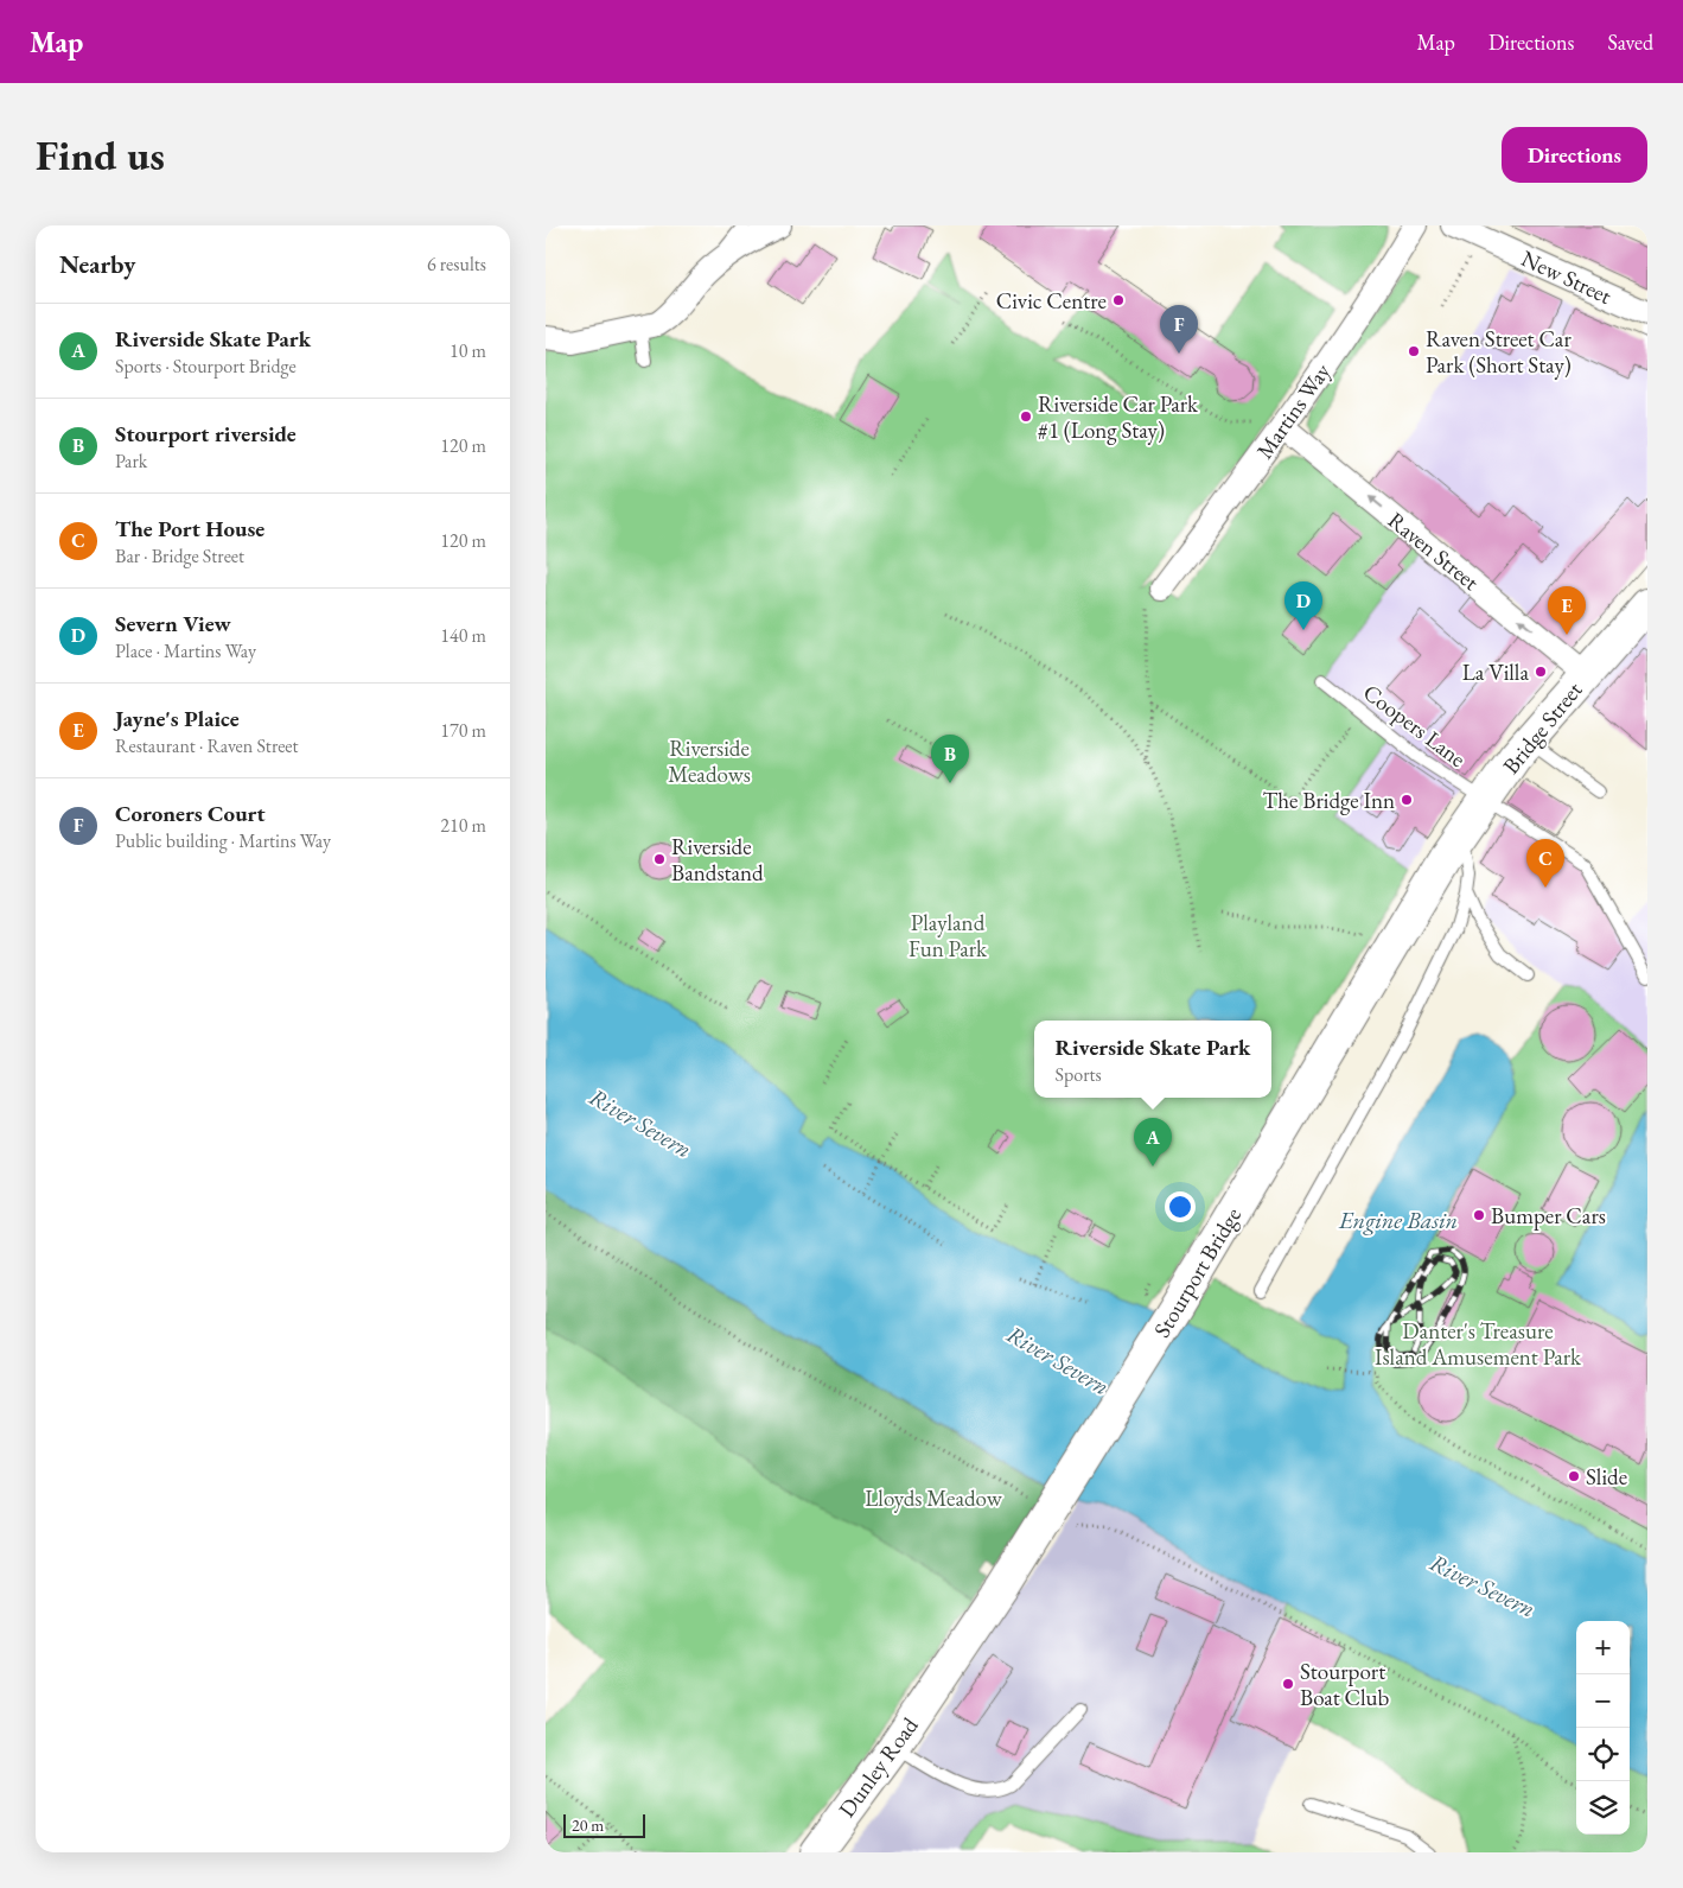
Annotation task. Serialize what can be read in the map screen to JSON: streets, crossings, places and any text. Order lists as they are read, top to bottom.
{
  "streets": {
    "main road": ["Bridge Street", "Stourport Bridge", "Dunley Road"],
    "street": ["New Street", "Martins Way", "Raven Street"],
    "lane": ["Coopers Lane"]
  },
  "crossings": [
    ["Martins Way", "Raven Street"],
    ["Raven Street", "Bridge Street"],
    ["Coopers Lane", "Bridge Street"],
    ["Bridge Street", "Stourport Bridge"],
    ["Stourport Bridge", "Dunley Road"]
  ],
  "one_way": ["Raven Street"],
  "water": ["River Severn", "Engine Basin"],
  "parks": [
    "Riverside Meadows",
    "Playland Fun Park",
    "Danter's Treasure Island Amusement Park",
    "Lloyds Meadow"
  ],
  "places": [
    "Civic Centre",
    "Raven Street Car Park (Short Stay)",
    "Riverside Car Park #1 (Long Stay)",
    "La Villa",
    "The Bridge Inn",
    "Riverside Bandstand",
    "Bumper Cars",
    "Slide",
    "Stourport Boat Club"
  ],
  "scale_bar": "20 m",
  "page": {
    "header": "Map",
    "nav": ["Map", "Directions", "Saved"],
    "buttons": "Directions",
    "title": "Find us",
    "heading": ["Nearby", "6 results"],
    "list": [
      {
        "mark": "A",
        "name": "Riverside Skate Park",
        "note": "Sports · Stourport Bridge",
        "value": "10 m"
      },
      {
        "mark": "B",
        "name": "Stourport riverside",
        "note": "Park",
        "value": "120 m"
      },
      {
        "mark": "C",
        "name": "The Port House",
        "note": "Bar · Bridge Street",
        "value": "120 m"
      },
      {
        "mark": "D",
        "name": "Severn View",
        "note": "Place · Martins Way",
        "value": "140 m"
      },
      {
        "mark": "E",
        "name": "Jayne's Plaice",
        "note": "Restaurant · Raven Street",
        "value": "170 m"
      },
      {
        "mark": "F",
        "name": "Coroners Court",
        "note": "Public building · Martins Way",
        "value": "210 m"
      }
    ],
    "pins": [
      "F",
      "D",
      "E",
      "B",
      "C",
      "A"
    ],
    "popup": ["Riverside Skate Park", "Sports"],
    "map_buttons": ["+", "−"],
    "scale": "20 m"
  }
}
